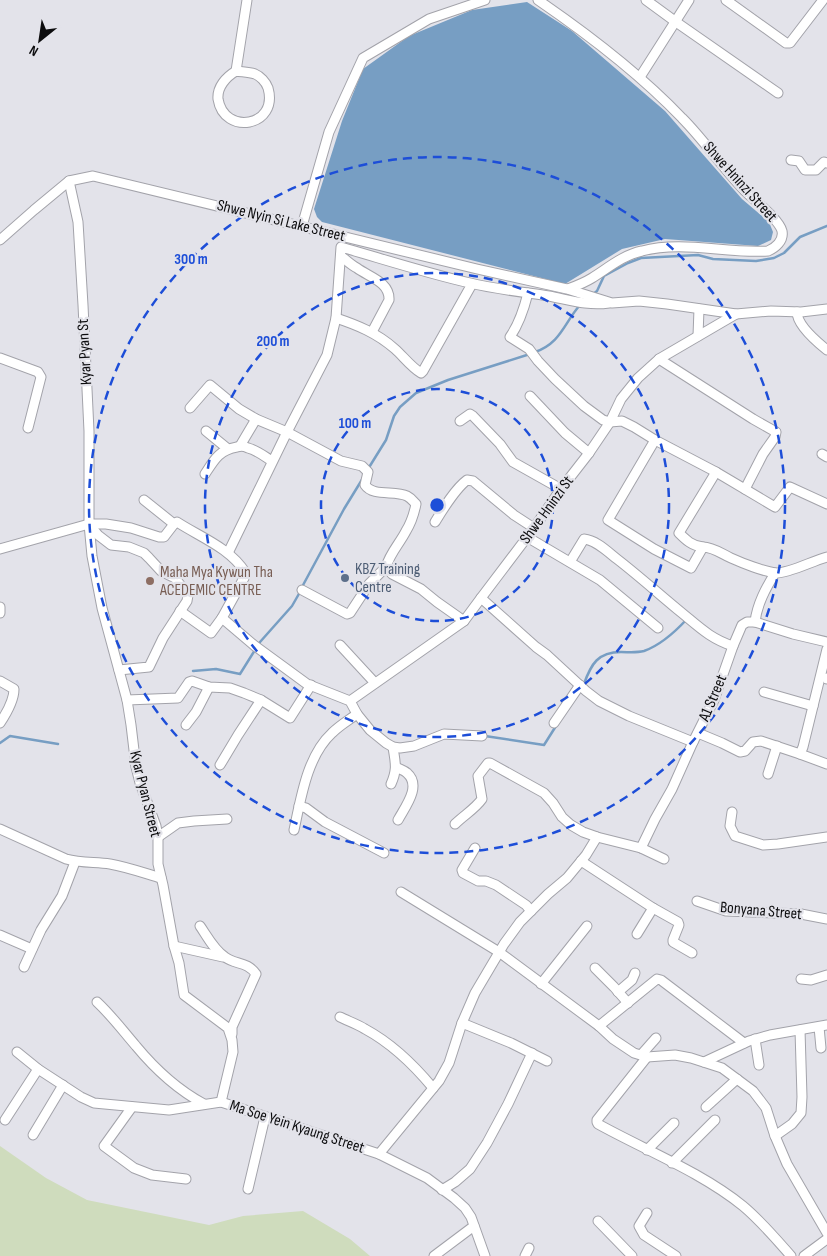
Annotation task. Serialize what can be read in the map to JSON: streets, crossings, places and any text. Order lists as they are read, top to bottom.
{
  "streets": {
    "street": [
      "Shwe Hninzi Street",
      "Shwe Nyin Si Lake Street",
      "Kyar Pyan St",
      "Shwe Hninzi St",
      "A1 Street",
      "Kyar Pyan Street",
      "Bonyana Street",
      "Ma Soe Yein Kyaung Street"
    ]
  },
  "crossings": [
    ["Shwe Hninzi Street", "Shwe Nyin Si Lake Street"],
    ["Shwe Nyin Si Lake Street", "Kyar Pyan St"],
    ["Kyar Pyan St", "Kyar Pyan Street"]
  ],
  "places": ["KBZ Training Centre", "Maha Mya Kywun Tha ACEDEMIC CENTRE"],
  "north": "bottom left",
  "rings": ["300 m", "200 m", "100 m"]
}
